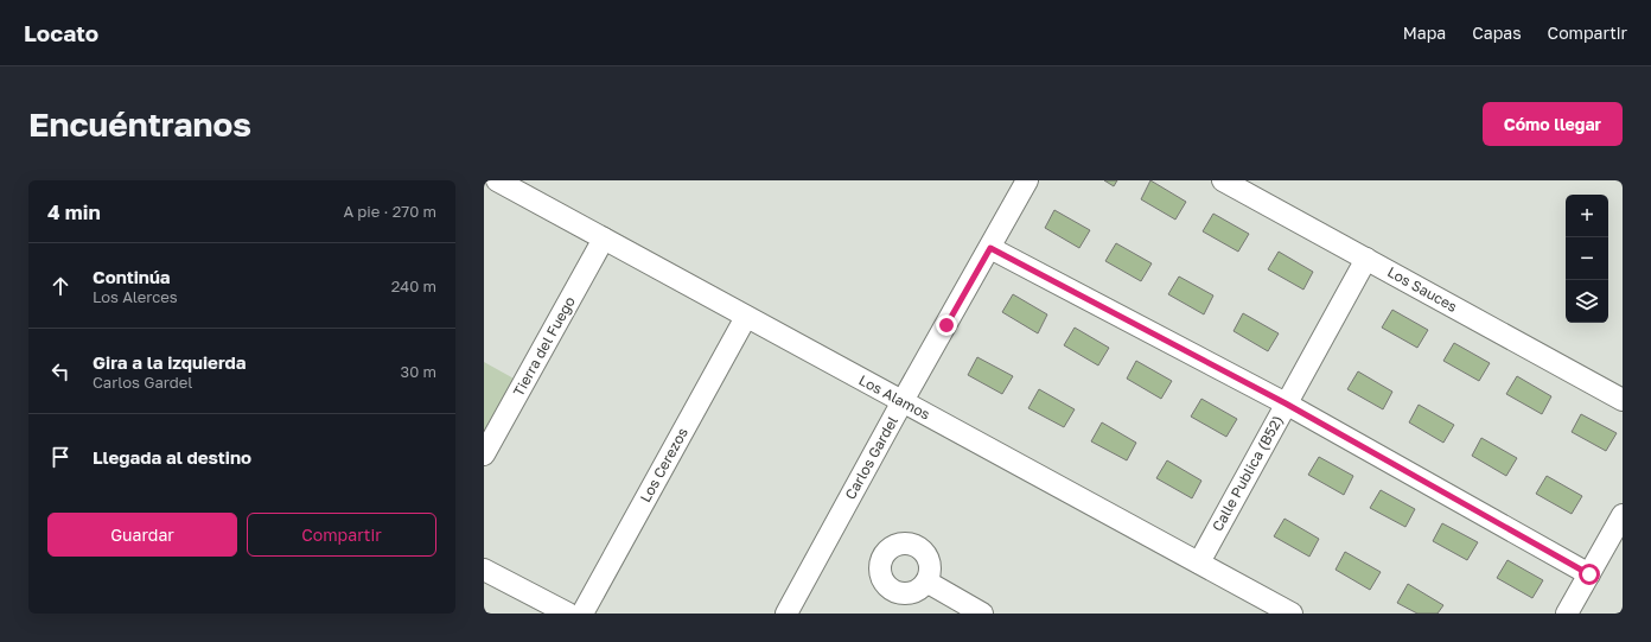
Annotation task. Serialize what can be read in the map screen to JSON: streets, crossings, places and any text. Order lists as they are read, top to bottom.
{
  "streets": {
    "street": [
      "Los Sauces",
      "Tierra del Fuego",
      "Los Alamos",
      "Carlos Gardel",
      "Los Cerezos",
      "Calle Publica (B52)"
    ]
  },
  "crossings": [
    ["Los Sauces", "Calle Publica (B52)"],
    ["Tierra del Fuego", "Los Alamos"],
    ["Los Alamos", "Carlos Gardel"],
    ["Los Alamos", "Los Cerezos"],
    ["Los Alamos", "Calle Publica (B52)"]
  ],
  "page": {
    "header": "Locato",
    "nav": ["Mapa", "Capas", "Compartir"],
    "buttons": [
      "Cómo llegar",
      ["Guardar", "Compartir"]
    ],
    "title": "Encuéntranos",
    "heading": ["4 min", "A pie · 270 m"],
    "map_buttons": ["+", "−"],
    "list": [
      ["Continúa", "Los Alerces", "240 m"],
      ["Gira a la izquierda", "Carlos Gardel", "30 m"],
      "Llegada al destino"
    ]
  }
}
